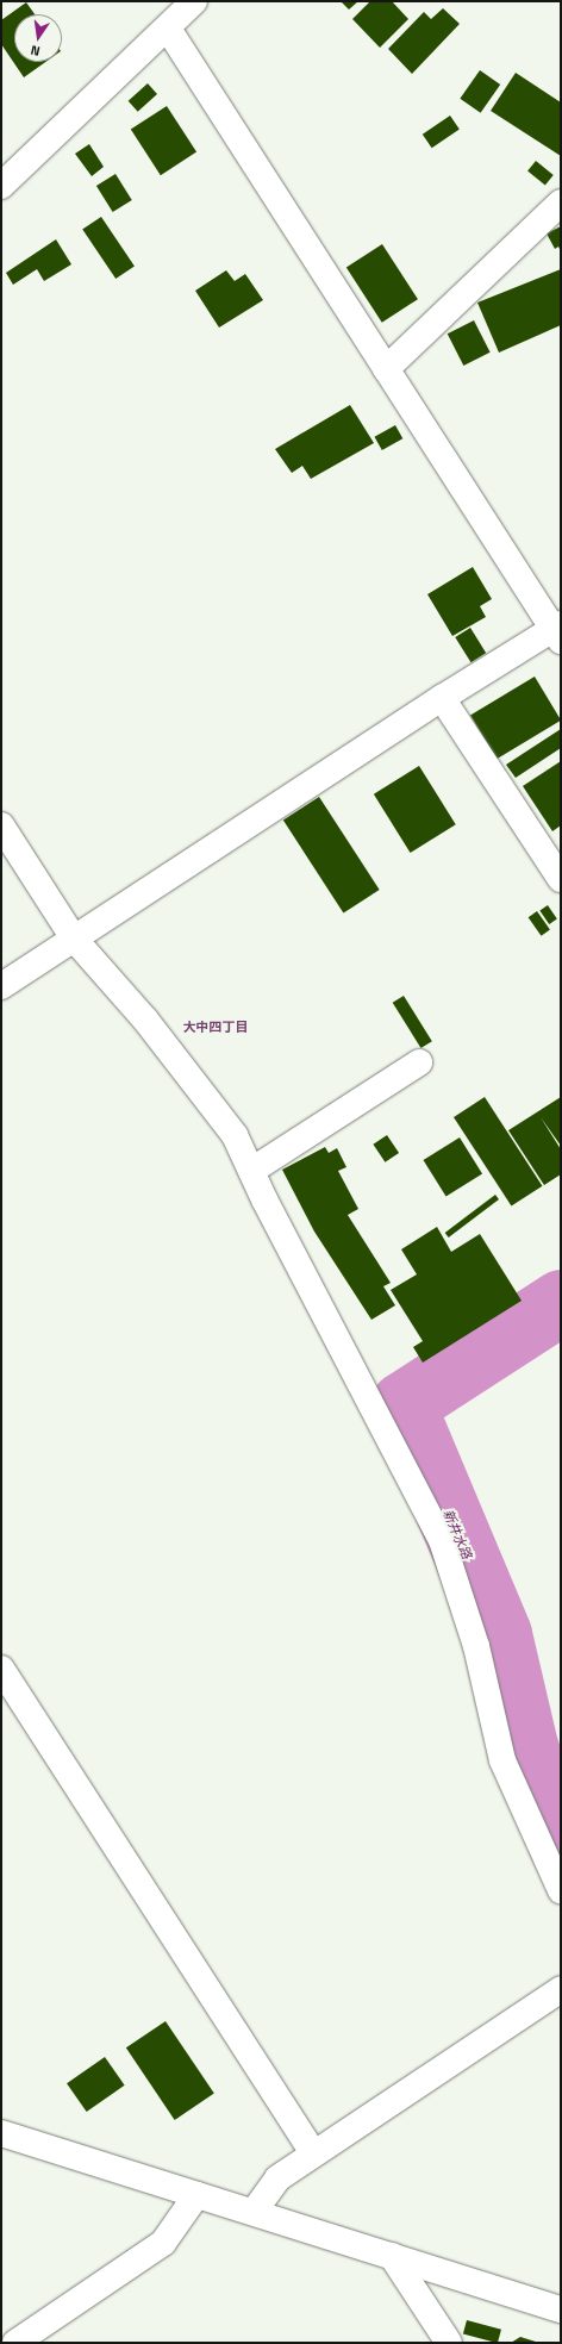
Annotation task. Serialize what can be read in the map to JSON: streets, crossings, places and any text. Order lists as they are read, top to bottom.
{
  "districts": ["大中四丁目"],
  "water": ["新井水路"],
  "north": "bottom"
}
